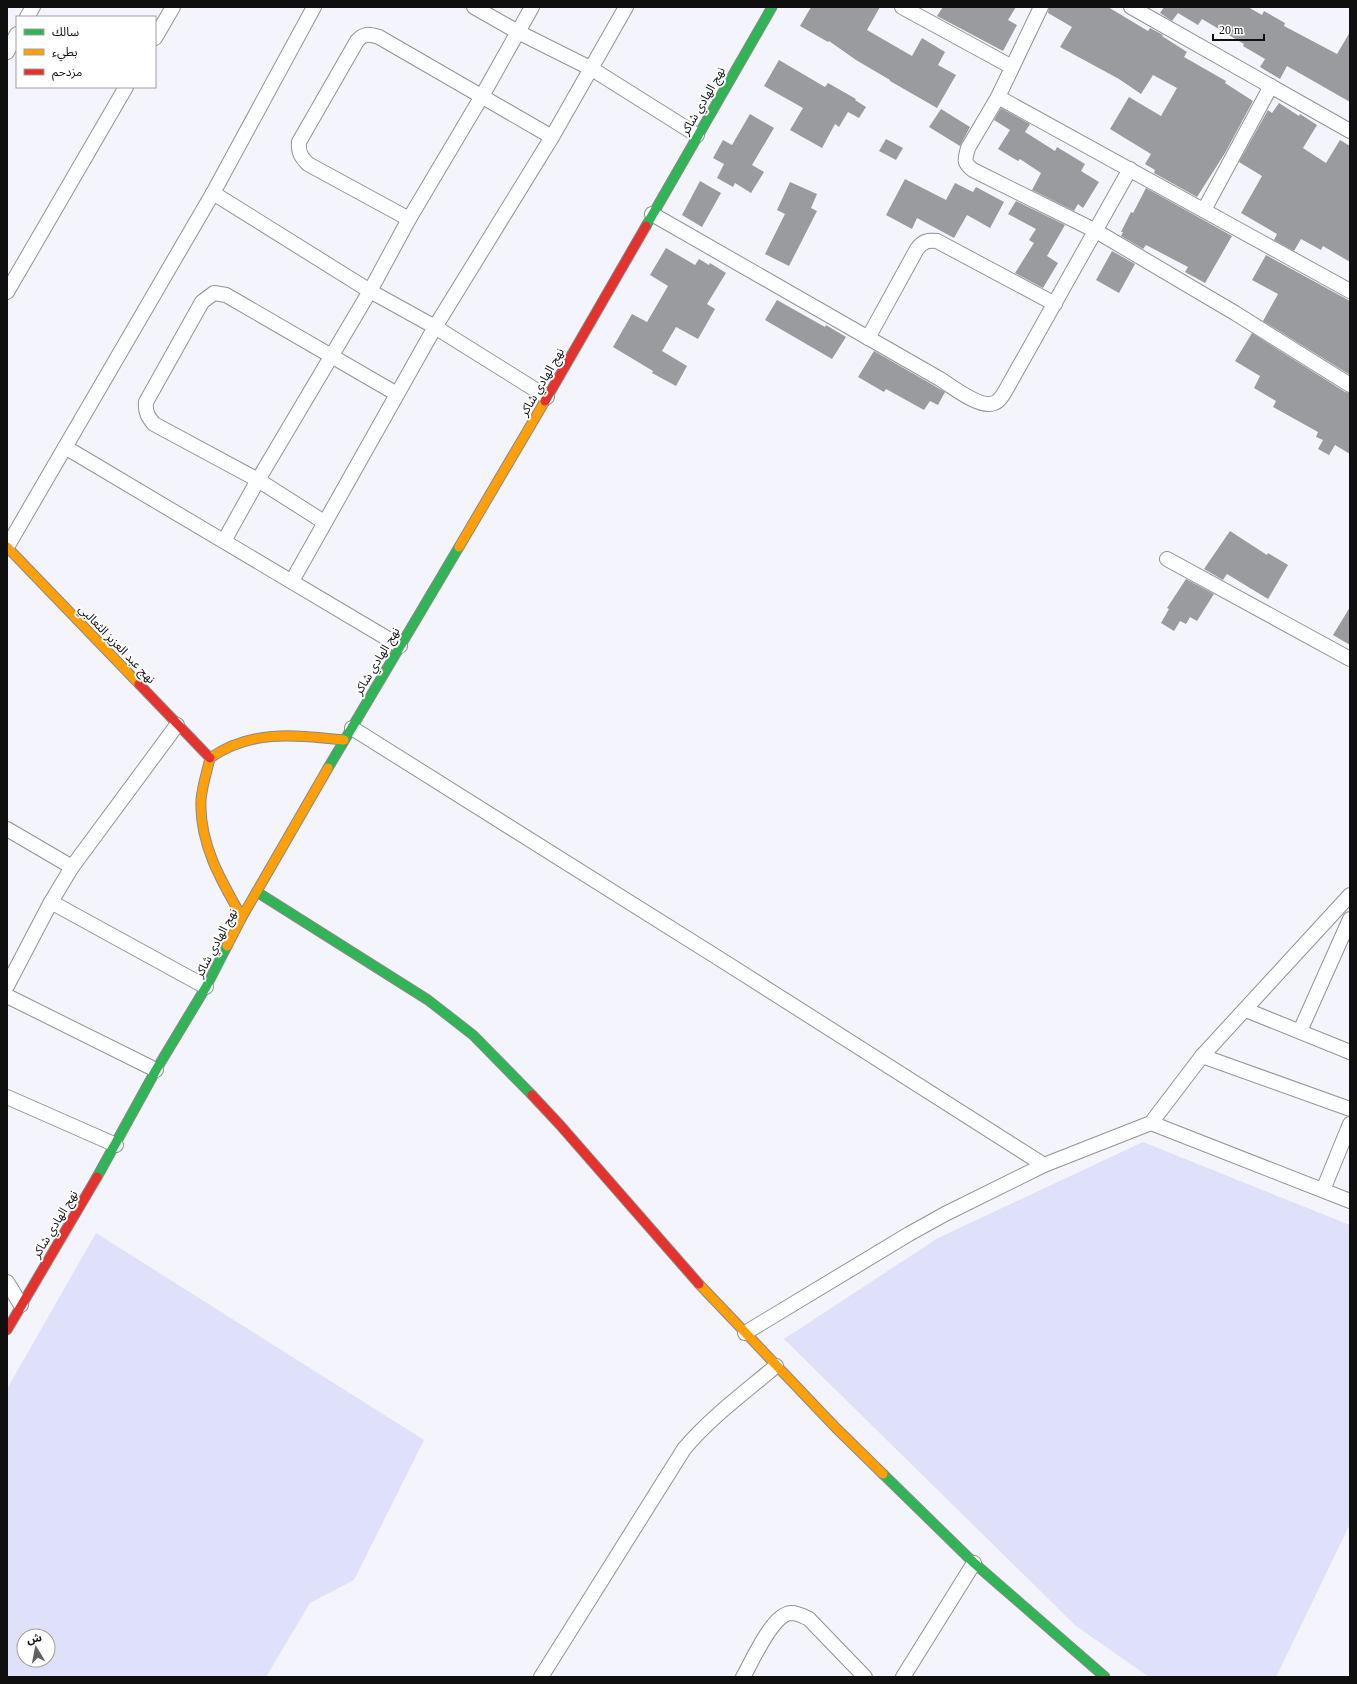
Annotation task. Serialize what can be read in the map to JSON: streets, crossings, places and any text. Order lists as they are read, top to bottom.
{
  "streets": {
    "street": ["نهج الهادي شاكر", "نهج عبد العزيز الثعالبي"]
  },
  "legend": ["سالك", "بطيء", "مزدحم"],
  "scale_bar": "20 m",
  "north": "top"
}
